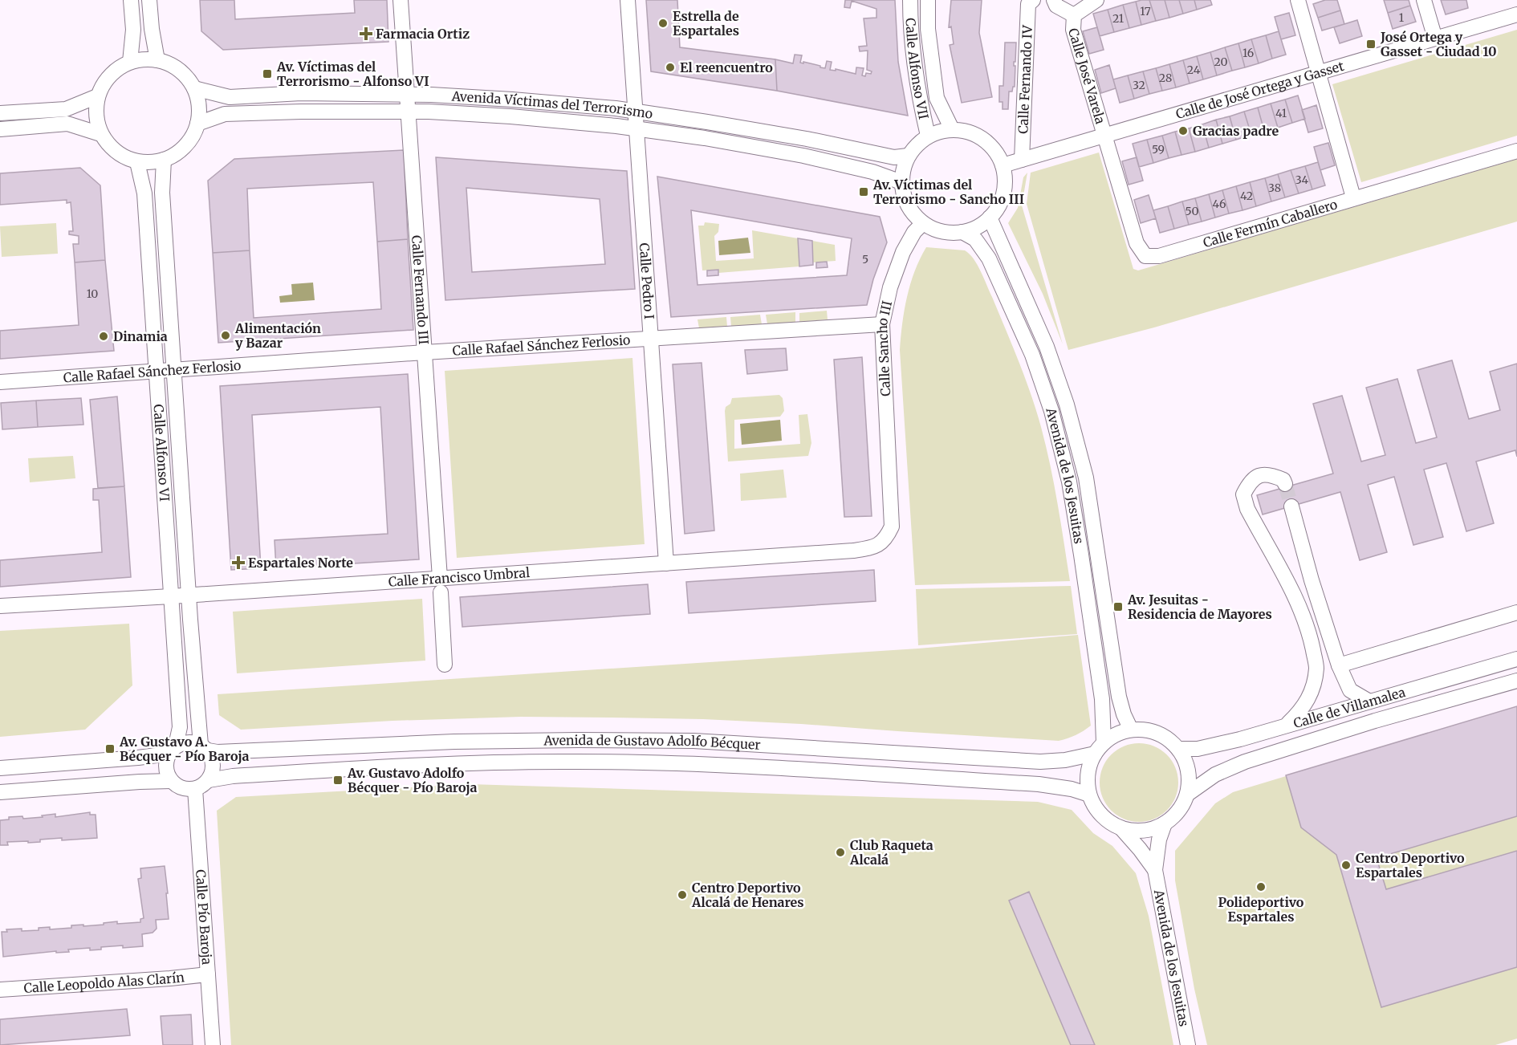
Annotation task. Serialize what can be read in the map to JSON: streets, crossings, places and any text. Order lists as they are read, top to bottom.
{
  "streets": {
    "street": [
      "Calle Alfonso VII",
      "Calle José Varela",
      "Calle Fernando IV",
      "Calle de José Ortega y Gasset",
      "Avenida Víctimas del Terrorismo",
      "Calle Fermín Caballero",
      "Calle Pedro I",
      "Calle Fernando III",
      "Calle Rafael Sánchez Ferlosio",
      "Calle Sancho III",
      "Calle Alfonso VI",
      "Avenida de los Jesuitas",
      "Calle Francisco Umbral",
      "Calle de Villamalea",
      "Avenida de Gustavo Adolfo Bécquer",
      "Calle Pío Baroja",
      "Calle Leopoldo Alas Clarín"
    ]
  },
  "crossings": [
    ["Calle Alfonso VII", "Calle de José Ortega y Gasset"],
    ["Calle Alfonso VII", "Avenida Víctimas del Terrorismo"],
    ["Calle Alfonso VII", "Calle Sancho III"],
    ["Calle Alfonso VII", "Avenida de los Jesuitas"],
    ["Calle José Varela", "Calle de José Ortega y Gasset"],
    ["Calle José Varela", "Calle Fermín Caballero"],
    ["Calle Fernando IV", "Calle de José Ortega y Gasset"],
    ["Calle de José Ortega y Gasset", "Avenida Víctimas del Terrorismo"],
    ["Calle de José Ortega y Gasset", "Calle Fermín Caballero"],
    ["Calle de José Ortega y Gasset", "Calle Sancho III"],
    ["Calle de José Ortega y Gasset", "Avenida de los Jesuitas"],
    ["Avenida Víctimas del Terrorismo", "Calle Pedro I"],
    ["Avenida Víctimas del Terrorismo", "Calle Fernando III"],
    ["Avenida Víctimas del Terrorismo", "Calle Sancho III"],
    ["Avenida Víctimas del Terrorismo", "Calle Alfonso VI"],
    ["Avenida Víctimas del Terrorismo", "Avenida de los Jesuitas"],
    ["Calle Pedro I", "Calle Rafael Sánchez Ferlosio"],
    ["Calle Pedro I", "Calle Francisco Umbral"],
    ["Calle Fernando III", "Calle Rafael Sánchez Ferlosio"],
    ["Calle Fernando III", "Calle Francisco Umbral"],
    ["Calle Rafael Sánchez Ferlosio", "Calle Sancho III"],
    ["Calle Rafael Sánchez Ferlosio", "Calle Alfonso VI"],
    ["Calle Sancho III", "Avenida de los Jesuitas"],
    ["Calle Sancho III", "Calle Francisco Umbral"],
    ["Calle Alfonso VI", "Calle Francisco Umbral"],
    ["Calle Alfonso VI", "Avenida de Gustavo Adolfo Bécquer"],
    ["Calle Alfonso VI", "Calle Pío Baroja"],
    ["Avenida de los Jesuitas", "Calle de Villamalea"],
    ["Avenida de los Jesuitas", "Avenida de Gustavo Adolfo Bécquer"],
    ["Calle de Villamalea", "Avenida de Gustavo Adolfo Bécquer"],
    ["Avenida de Gustavo Adolfo Bécquer", "Calle Pío Baroja"],
    ["Calle Pío Baroja", "Calle Leopoldo Alas Clarín"]
  ],
  "places": {
    "other": [
      "Estrella de Espartales",
      "El reencuentro",
      "Gracias padre",
      "Alimentación y Bazar",
      "Dinamia",
      "Club Raqueta Alcalá",
      "Centro Deportivo Espartales",
      "Polideportivo Espartales",
      "Centro Deportivo Alcalá de Henares"
    ],
    "health": ["Farmacia Ortiz", "Espartales Norte"],
    "transit": [
      "José Ortega y Gasset - Ciudad 10",
      "Av. Víctimas del Terrorismo - Alfonso VI",
      "Av. Víctimas del Terrorismo - Sancho III",
      "Av. Jesuitas - Residencia de Mayores",
      "Av. Gustavo A. Bécquer - Pío Baroja",
      "Av. Gustavo Adolfo Bécquer - Pío Baroja"
    ]
  },
  "house_numbers": [
    "17",
    "1",
    "21",
    "16",
    "20",
    "24",
    "28",
    "32",
    "41",
    "59",
    "34",
    "38",
    "42",
    "46",
    "50",
    "5",
    "10"
  ]
}
